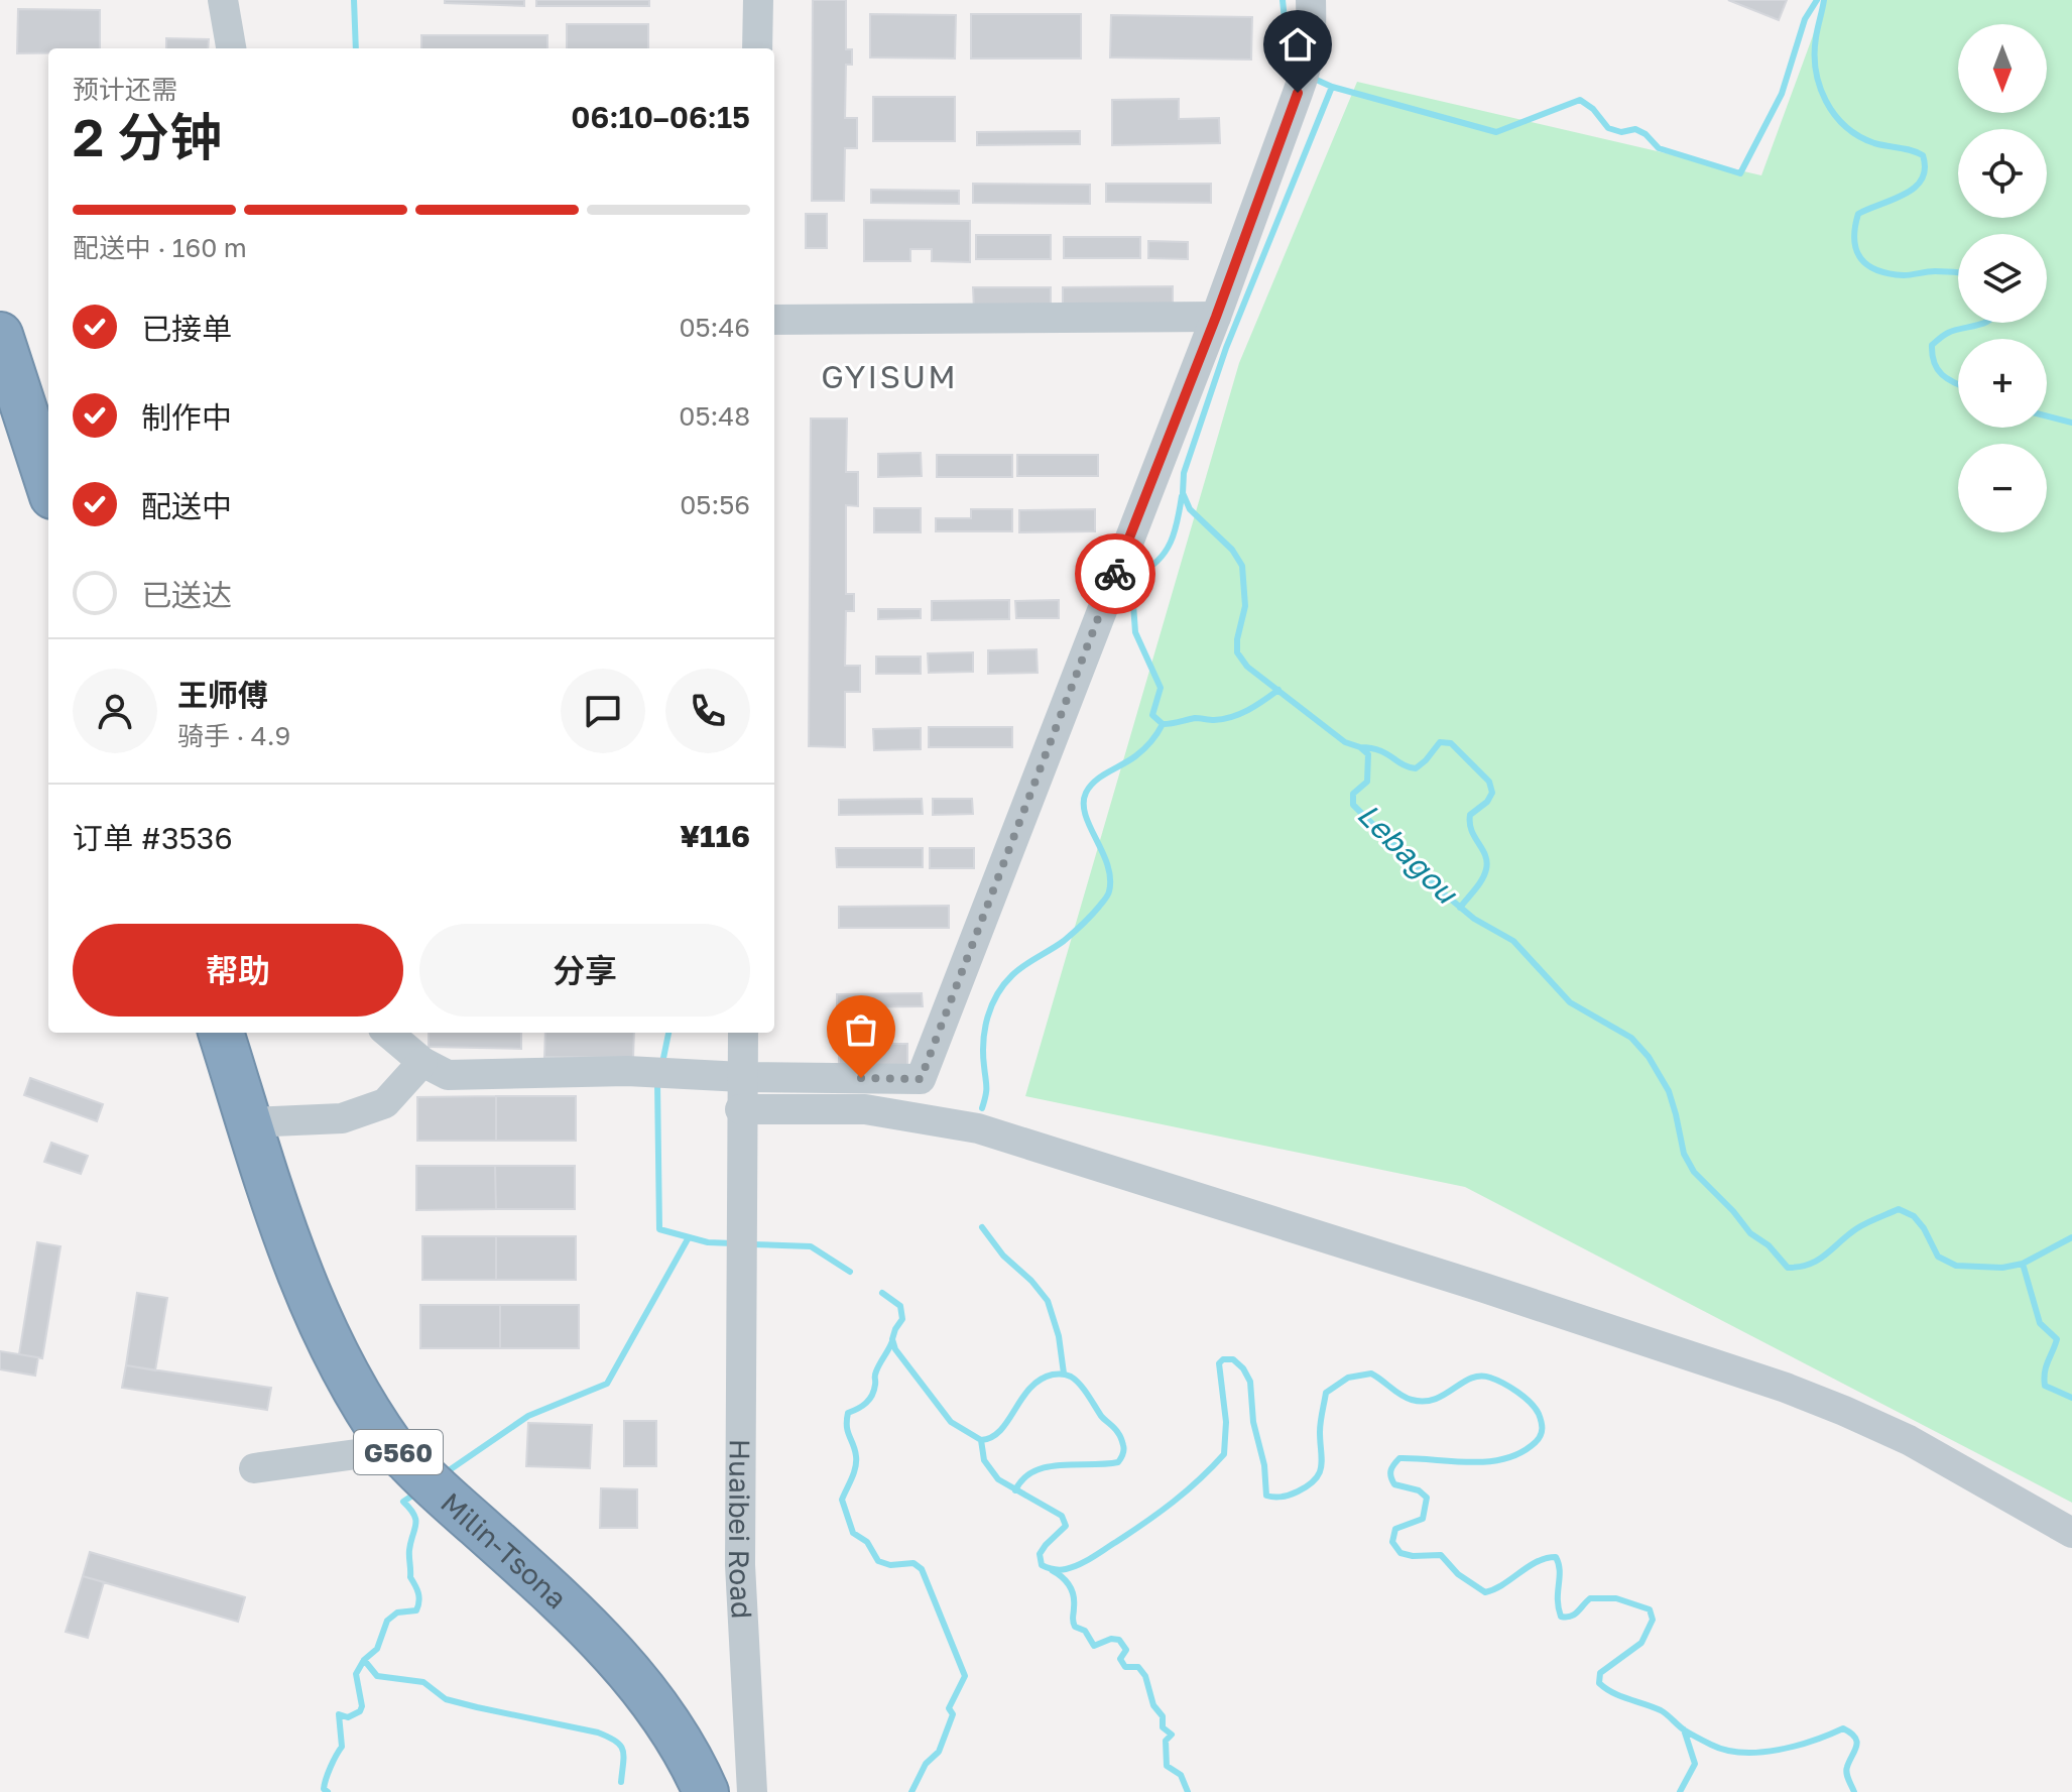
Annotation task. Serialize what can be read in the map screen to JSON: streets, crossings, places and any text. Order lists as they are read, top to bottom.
{
  "streets": {
    "highway": ["G560", "Milin-Tsona"],
    "street": ["Huaibei Road"]
  },
  "districts": ["GYISUM"],
  "water": ["Lebagou"],
  "north": "bottom",
  "page": {
    "map_buttons": ["+", "−"],
    "heading": ["2 分钟", "预计还需", "06:10–06:15"],
    "panel": [
      "王师傅",
      "骑手 · 4.9",
      "订单 #3536",
      "¥116"
    ],
    "bar": "配送中 · 160 m",
    "list": [
      ["已接单", "05:46"],
      ["制作中", "05:48"],
      ["配送中", "05:56"],
      "已送达"
    ],
    "buttons": ["帮助", "分享"]
  }
}
